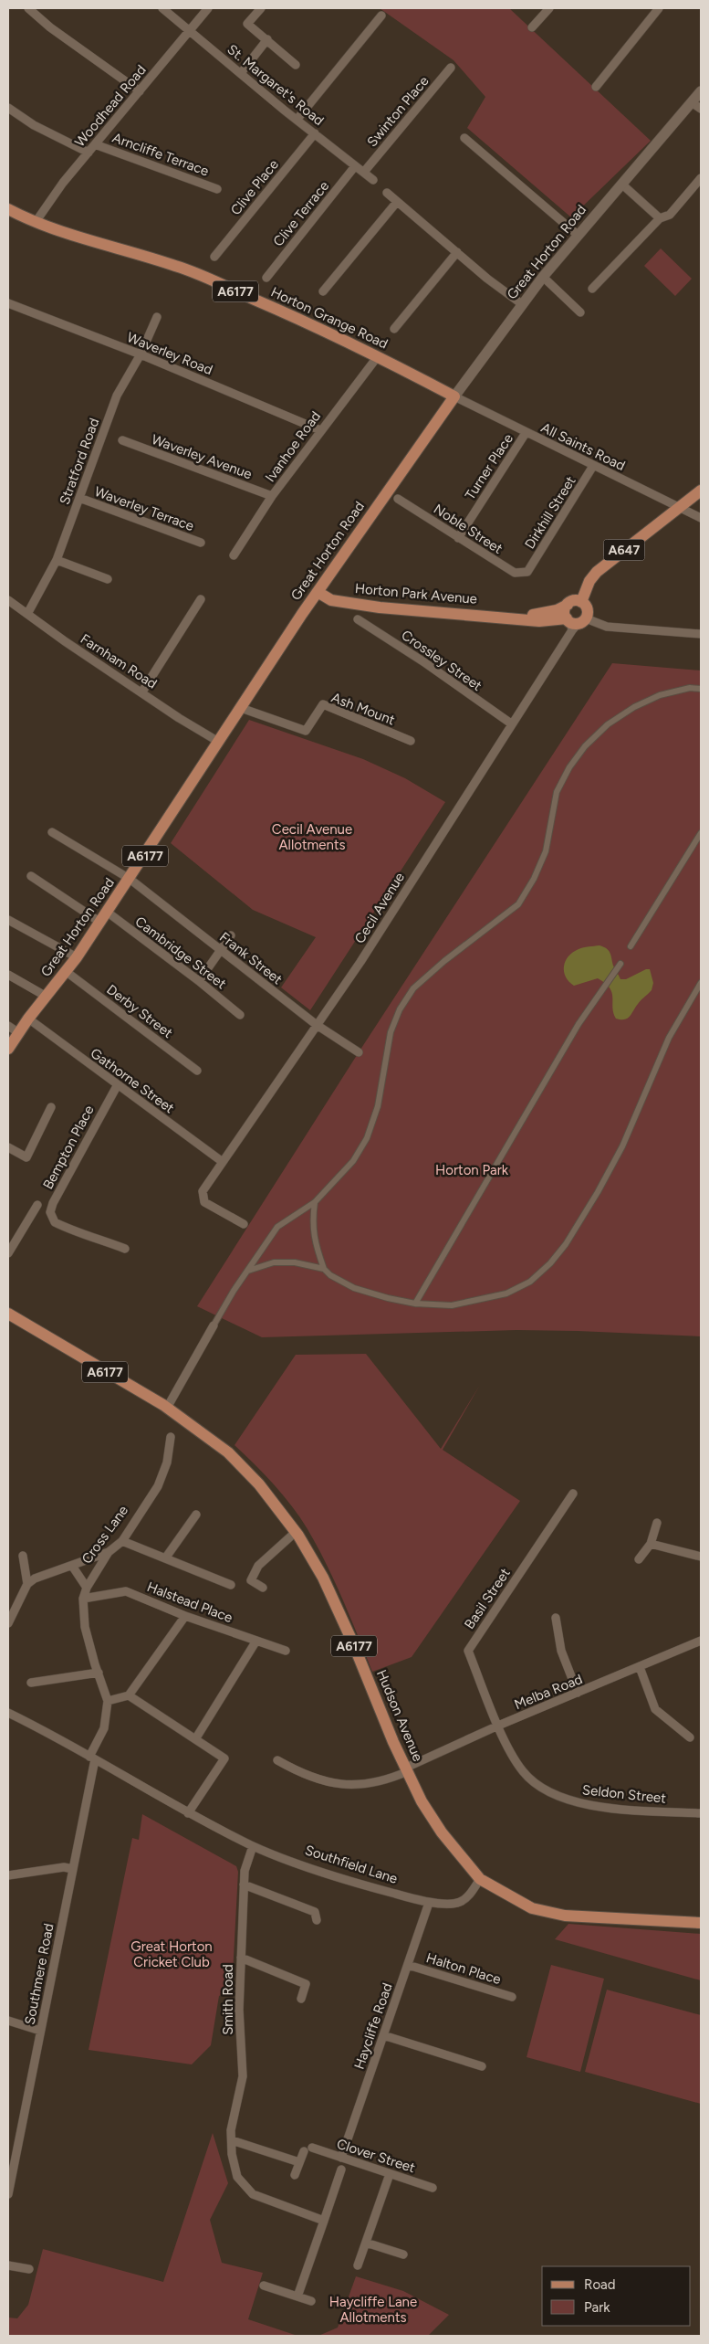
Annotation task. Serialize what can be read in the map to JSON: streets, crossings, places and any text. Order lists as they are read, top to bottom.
{
  "streets": {
    "main road": [
      "Great Horton Road",
      "A6177",
      "Horton Grange Road",
      "A647",
      "Horton Park Avenue",
      "Hudson Avenue"
    ],
    "street": [
      "St. Margaret's Road",
      "Woodhead Road",
      "Swinton Place",
      "Arncliffe Terrace",
      "Clive Place",
      "Clive Terrace",
      "Waverley Road",
      "Ivanhoe Road",
      "All Saints Road",
      "Waverley Avenue",
      "Stratford Road",
      "Turner Place",
      "Waverley Terrace",
      "Dirkhill Street",
      "Noble Street",
      "Crossley Street",
      "Farnham Road",
      "Ash Mount",
      "Cecil Avenue",
      "Cambridge Street",
      "Frank Street",
      "Derby Street",
      "Gathorne Street",
      "Bempton Place",
      "Cross Lane",
      "Basil Street",
      "Halstead Place",
      "Melba Road",
      "Seldon Street",
      "Southfield Lane",
      "Halton Place",
      "Southmere Road",
      "Smith Road",
      "Haycliffe Road",
      "Clover Street"
    ]
  },
  "crossings": [
    ["St. Margaret's Road", "Woodhead Road"],
    ["St. Margaret's Road", "Swinton Place"],
    ["St. Margaret's Road", "Clive Place"],
    ["St. Margaret's Road", "Clive Terrace"],
    ["Woodhead Road", "Arncliffe Terrace"],
    ["Woodhead Road", "Horton Grange Road"],
    ["Great Horton Road", "Horton Grange Road"],
    ["Great Horton Road", "All Saints Road"],
    ["Great Horton Road", "Horton Park Avenue"],
    ["Great Horton Road", "Farnham Road"],
    ["Great Horton Road", "Ash Mount"],
    ["Great Horton Road", "Cambridge Street"],
    ["Great Horton Road", "Frank Street"],
    ["Great Horton Road", "Derby Street"],
    ["Great Horton Road", "Gathorne Street"],
    ["A6177", "Hudson Avenue"],
    ["A6177", "Southfield Lane"],
    ["Horton Grange Road", "Ivanhoe Road"],
    ["Horton Grange Road", "All Saints Road"],
    ["Waverley Road", "Ivanhoe Road"],
    ["Waverley Road", "Stratford Road"],
    ["Ivanhoe Road", "Waverley Avenue"],
    ["All Saints Road", "Turner Place"],
    ["All Saints Road", "Dirkhill Street"],
    ["All Saints Road", "A647"],
    ["Stratford Road", "Waverley Terrace"],
    ["Stratford Road", "Farnham Road"],
    ["Turner Place", "Noble Street"],
    ["Dirkhill Street", "Noble Street"],
    ["A647", "Horton Park Avenue"],
    ["Horton Park Avenue", "Cecil Avenue"],
    ["Crossley Street", "Cecil Avenue"],
    ["Cecil Avenue", "Frank Street"],
    ["Cecil Avenue", "Gathorne Street"],
    ["Gathorne Street", "Bempton Place"],
    ["Cross Lane", "Halstead Place"],
    ["Cross Lane", "Southfield Lane"],
    ["Cross Lane", "Southmere Road"],
    ["Basil Street", "Melba Road"],
    ["Basil Street", "Seldon Street"],
    ["Melba Road", "Hudson Avenue"],
    ["Melba Road", "Seldon Street"],
    ["Hudson Avenue", "Southfield Lane"],
    ["Southfield Lane", "Southmere Road"],
    ["Southfield Lane", "Smith Road"],
    ["Southfield Lane", "Haycliffe Road"],
    ["Halton Place", "Haycliffe Road"],
    ["Haycliffe Road", "Clover Street"]
  ],
  "parks": [
    "Cecil Avenue Allotments",
    "Horton Park",
    "Great Horton Cricket Club",
    "Haycliffe Lane Allotments"
  ],
  "legend": ["Road", "Park"]
}
